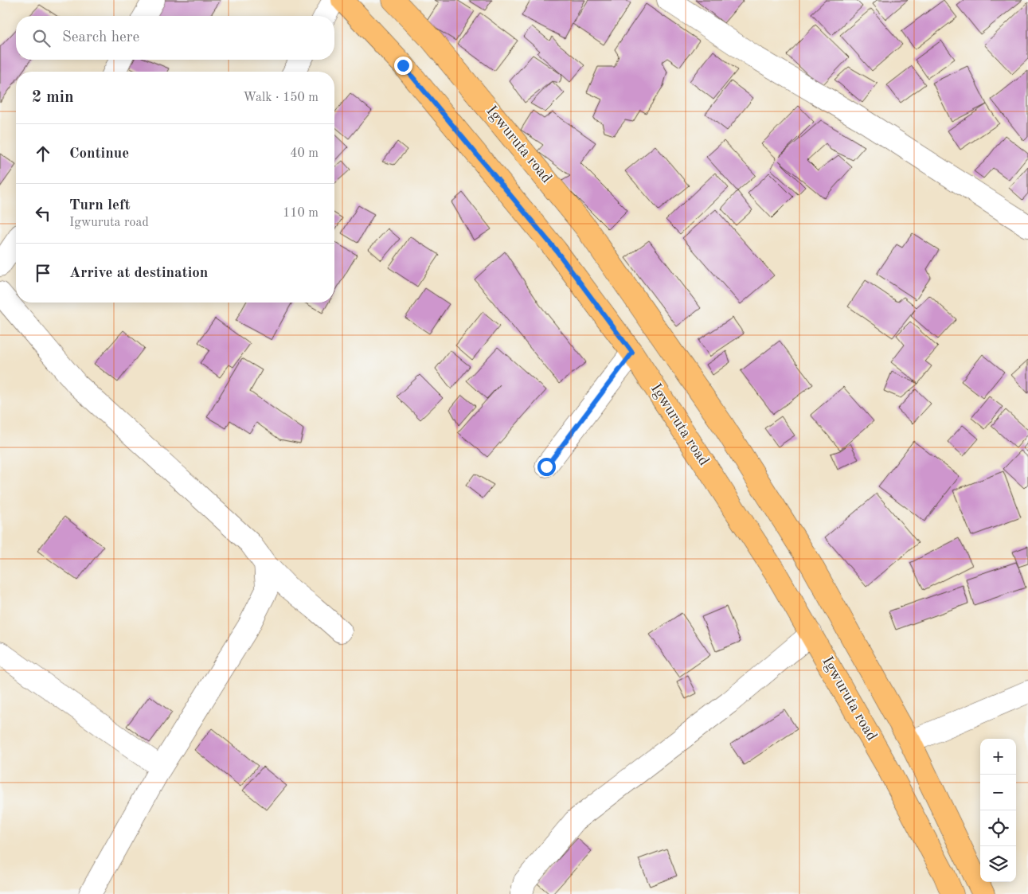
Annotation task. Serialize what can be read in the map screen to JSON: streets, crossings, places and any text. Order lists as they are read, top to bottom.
{
  "streets": {
    "main road": ["Igwuruta road"]
  },
  "page": {
    "search": "Search here",
    "heading": ["2 min", "Walk · 150 m"],
    "list": [
      ["Continue", "40 m"],
      ["Turn left", "Igwuruta road", "110 m"],
      "Arrive at destination"
    ],
    "map_buttons": ["+", "−"]
  }
}
